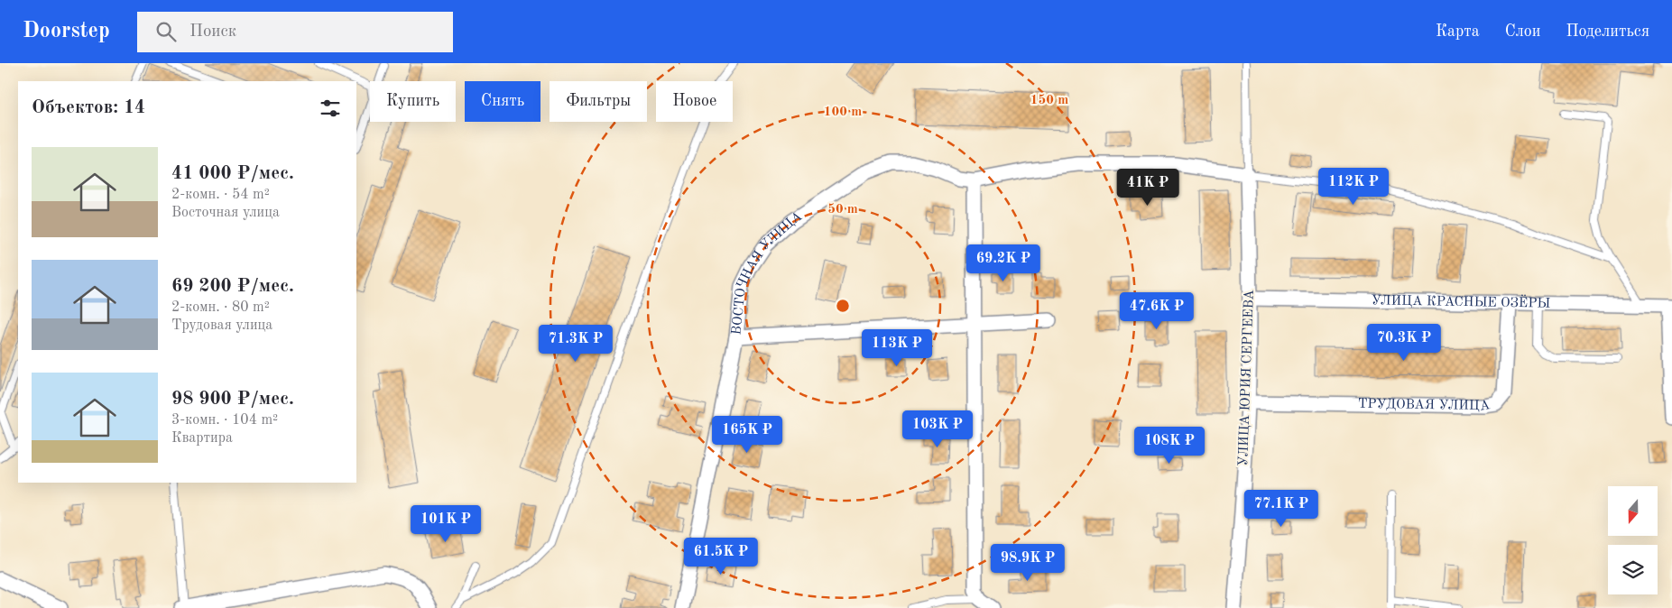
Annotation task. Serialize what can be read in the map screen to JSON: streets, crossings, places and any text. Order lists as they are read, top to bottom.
{
  "streets": {
    "street": [
      "ВОСТОЧНАЯ УЛИЦА",
      "УЛИЦА КРАСНЫЕ ОЗЁРЫ",
      "УЛИЦА ЮРИЯ СЕРГЕЕВА",
      "ТРУДОВАЯ УЛИЦА"
    ]
  },
  "crossings": [
    ["ВОСТОЧНАЯ УЛИЦА", "УЛИЦА ЮРИЯ СЕРГЕЕВА"],
    ["УЛИЦА КРАСНЫЕ ОЗЁРЫ", "УЛИЦА ЮРИЯ СЕРГЕЕВА"],
    ["УЛИЦА КРАСНЫЕ ОЗЁРЫ", "ТРУДОВАЯ УЛИЦА"],
    ["УЛИЦА ЮРИЯ СЕРГЕЕВА", "ТРУДОВАЯ УЛИЦА"]
  ],
  "north": "bottom",
  "page": {
    "header": "Doorstep",
    "search": "Поиск",
    "nav": ["Карта", "Слои", "Поделиться"],
    "chip": [
      "Купить",
      "Снять",
      "Фильтры",
      "Новое"
    ],
    "heading": "Объектов: 14",
    "list": [
      {
        "name": "41 000 ₽/мес.",
        "note": "2-комн. · 54 m² · Восточная улица"
      },
      {
        "name": "69 200 ₽/мес.",
        "note": "2-комн. · 80 m² · Трудовая улица"
      },
      {
        "name": "98 900 ₽/мес.",
        "note": "3-комн. · 104 m² · Квартира"
      }
    ],
    "price": [
      "112K ₽",
      "41K ₽",
      "69.2K ₽",
      "47.6K ₽",
      "70.3K ₽",
      "71.3K ₽",
      "113K ₽",
      "103K ₽",
      "165K ₽",
      "108K ₽",
      "77.1K ₽",
      "101K ₽",
      "61.5K ₽",
      "98.9K ₽"
    ]
  },
  "rings": ["150 m", "100 m", "50 m"]
}
